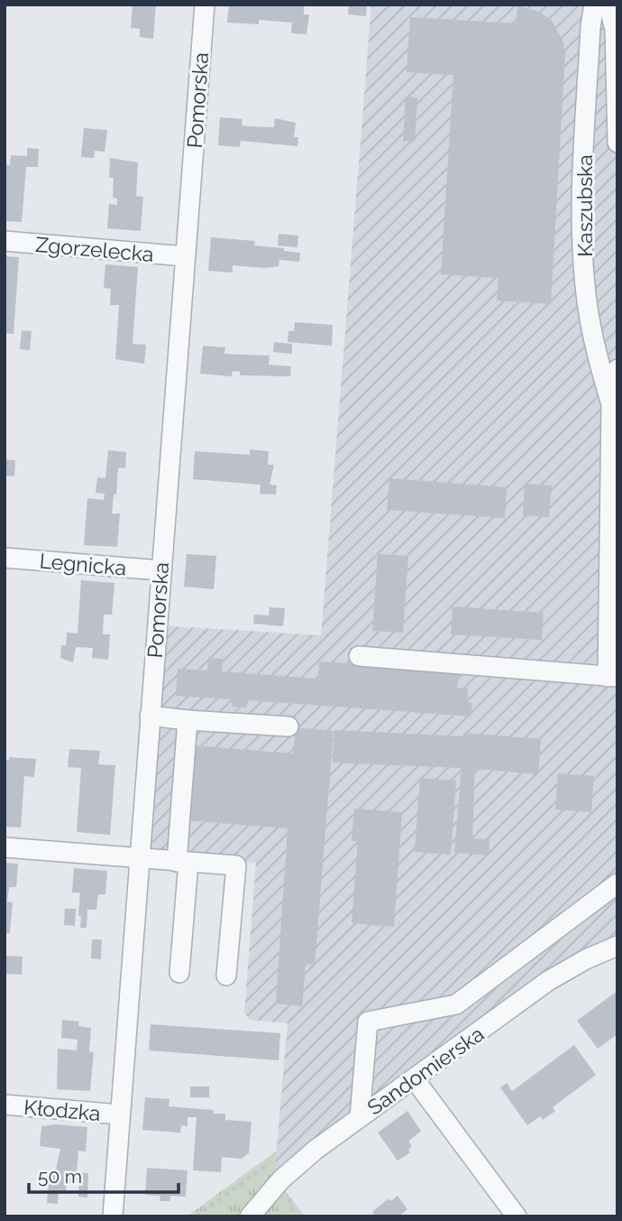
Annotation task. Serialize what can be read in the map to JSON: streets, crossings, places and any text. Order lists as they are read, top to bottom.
{
  "streets": {
    "street": [
      "Pomorska",
      "Kaszubska",
      "Zgorzelecka",
      "Legnicka",
      "Sandomierska",
      "Kłodzka"
    ]
  },
  "crossings": [
    ["Pomorska", "Zgorzelecka"],
    ["Pomorska", "Legnicka"],
    ["Pomorska", "Kłodzka"]
  ],
  "scale_bar": "50 m"
}
